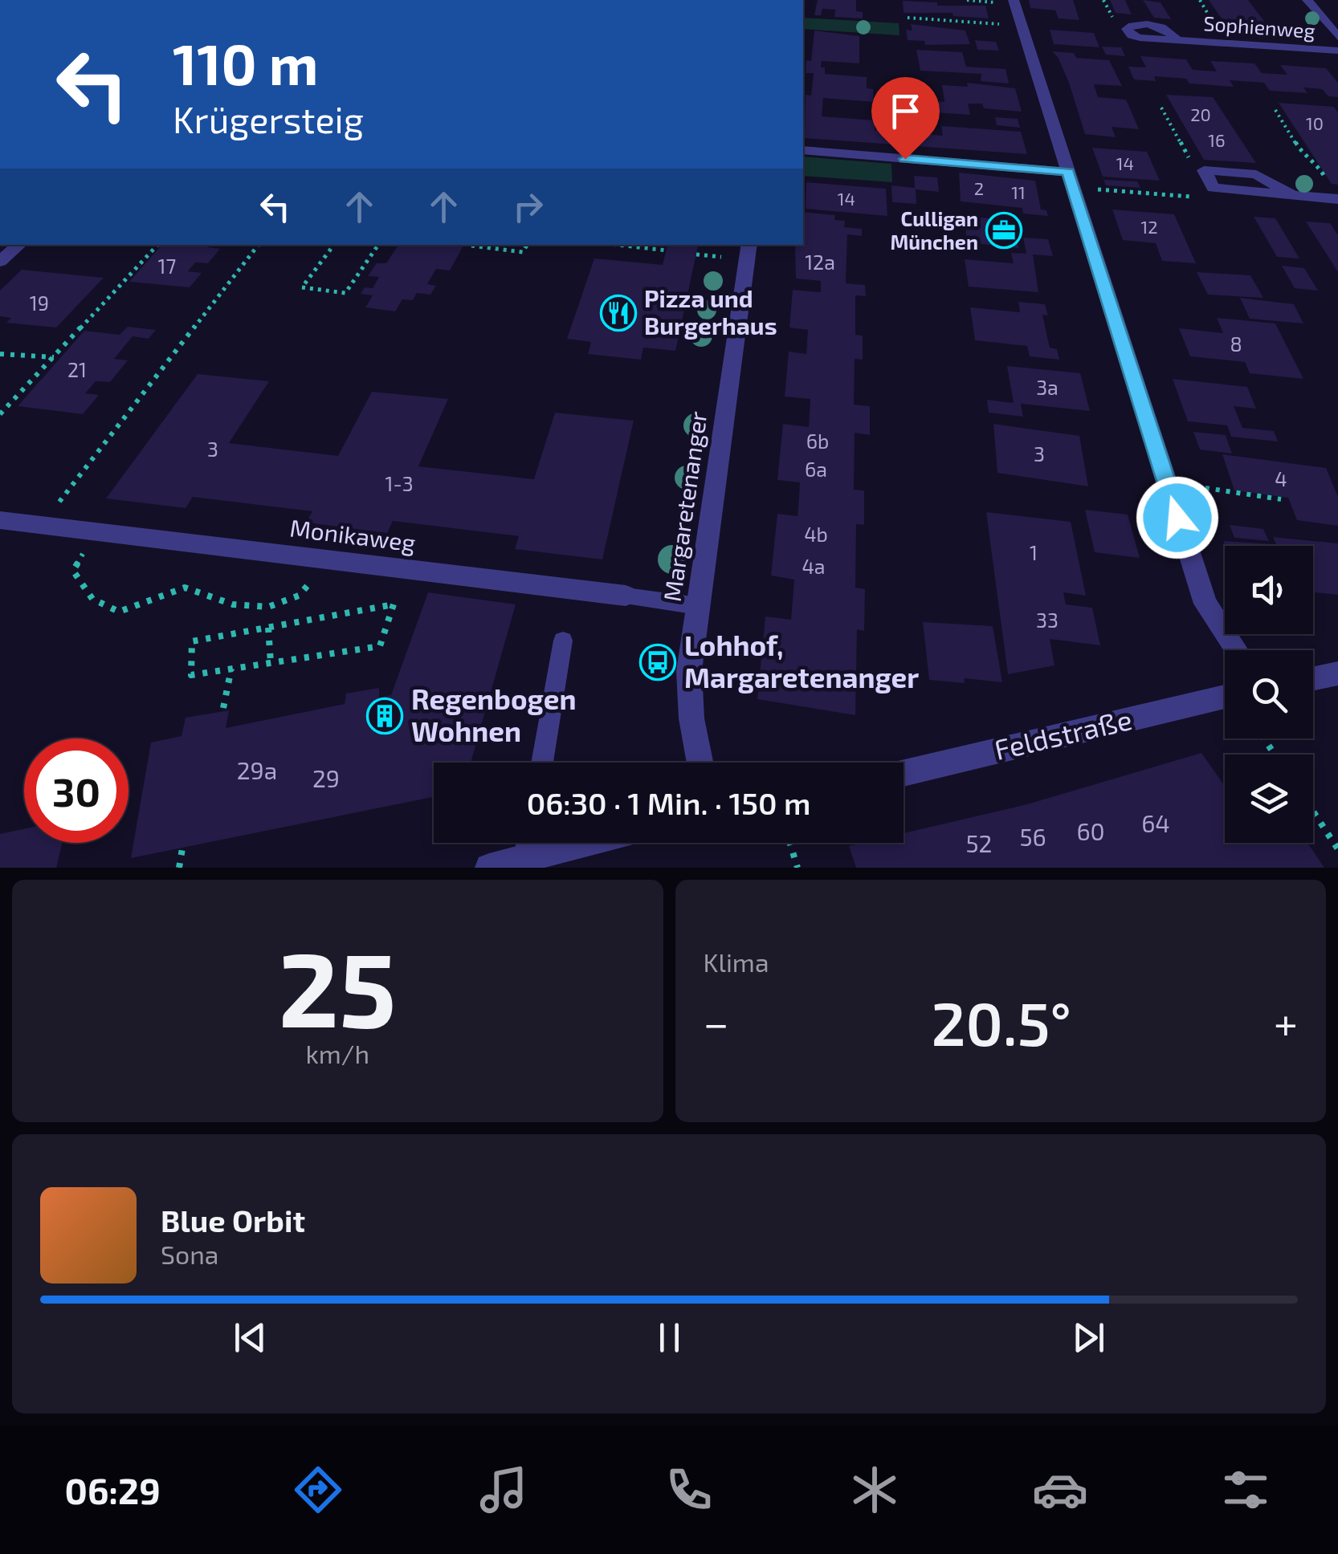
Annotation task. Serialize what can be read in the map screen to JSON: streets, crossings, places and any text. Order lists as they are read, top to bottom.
{
  "streets": {
    "street": [
      "Sophienweg",
      "Margaretenanger",
      "Monikaweg",
      "Feldstraße"
    ]
  },
  "crossings": [
    ["Margaretenanger", "Monikaweg"]
  ],
  "places": {
    "office": ["Culligan München"],
    "restaurant": ["Pizza und Burgerhaus"],
    "bus stop": ["Lohhof, Margaretenanger"],
    "building": ["Regenbogen Wohnen"]
  },
  "house_numbers": [
    "20",
    "10",
    "16",
    "14",
    "2",
    "11",
    "14",
    "12",
    "12a",
    "17",
    "19",
    "8",
    "21",
    "3a",
    "6b",
    "3",
    "3",
    "6a",
    "4",
    "1-3",
    "4b",
    "1",
    "4a",
    "33",
    "29a",
    "29",
    "64",
    "60",
    "56",
    "52"
  ],
  "page": {
    "turn": ["110 m", "Krügersteig"],
    "limit": "30",
    "trip": "06:30 · 1 Min. · 150 m",
    "tile": [
      ["25", "km/h"],
      "Klima"
    ],
    "heat": ["−", "20.5°", "+"],
    "song": ["Blue Orbit", "Sona"],
    "tabs": "06:29"
  }
}
